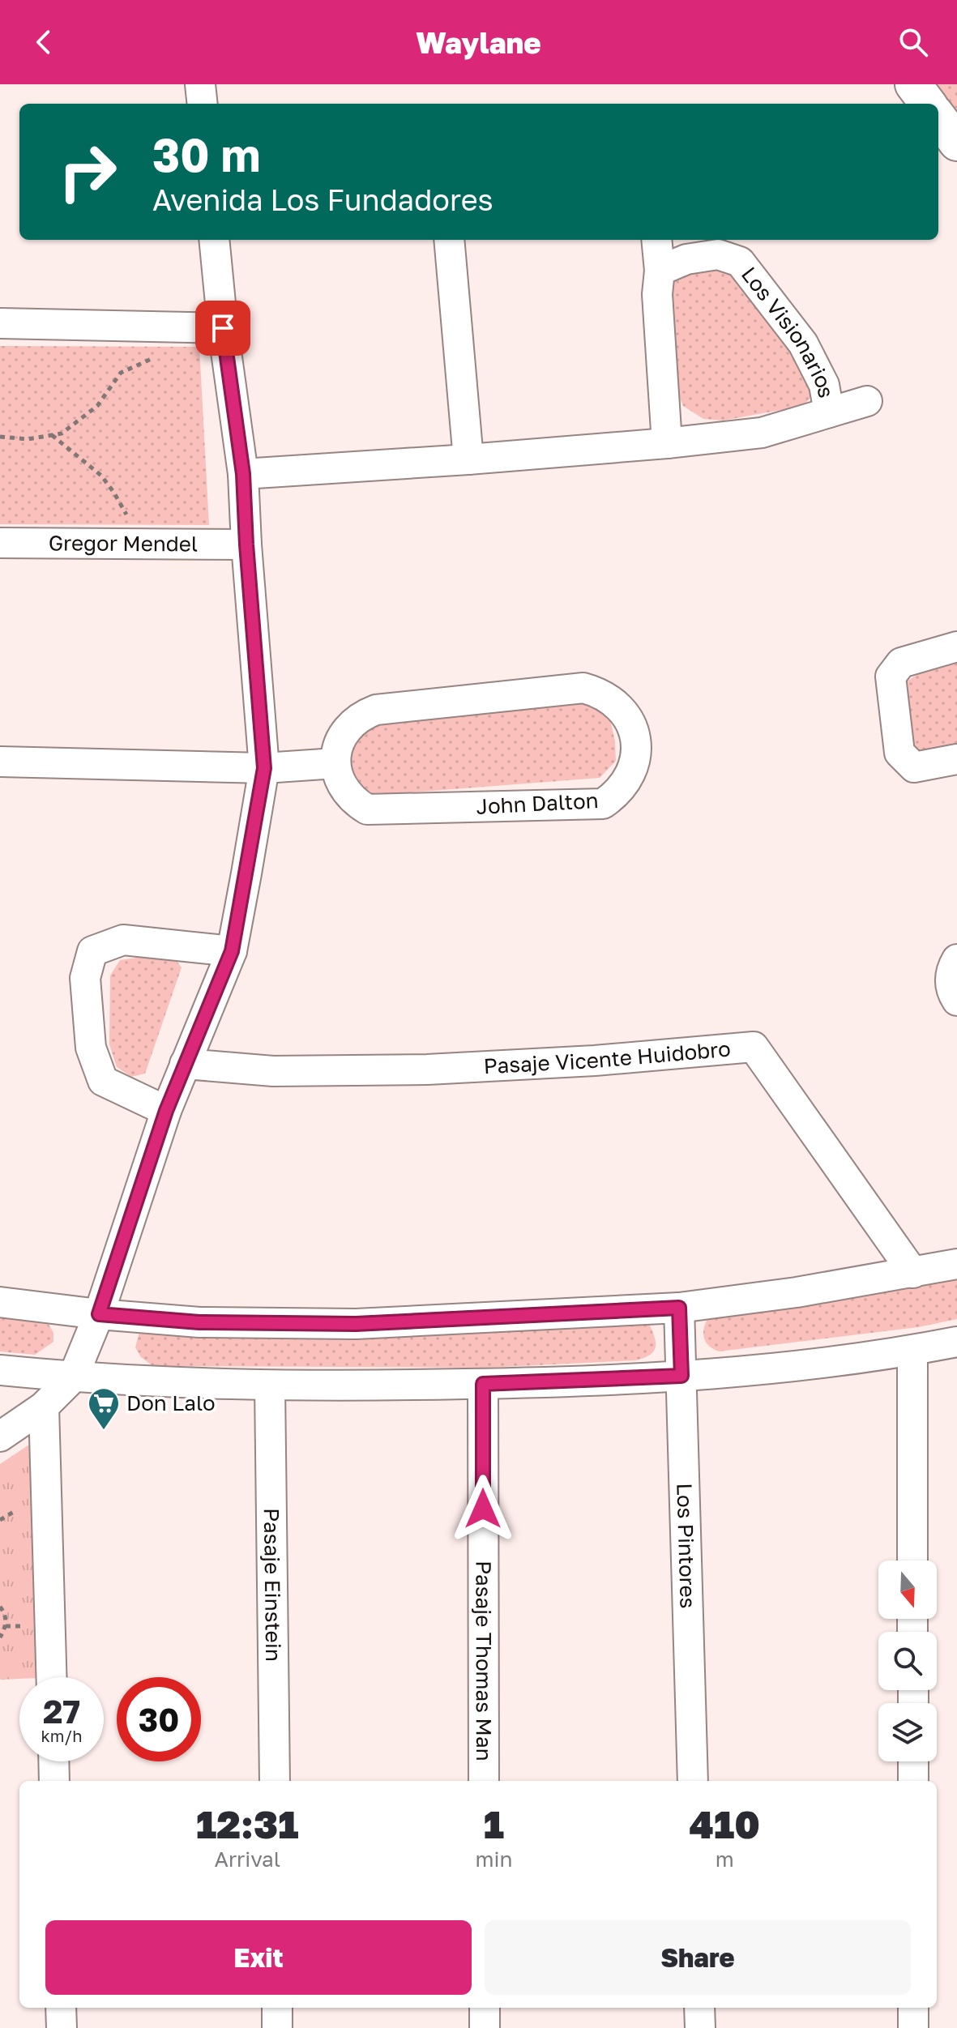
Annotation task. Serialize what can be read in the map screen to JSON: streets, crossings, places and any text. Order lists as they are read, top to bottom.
{
  "streets": {
    "street": [
      "Los Visionarios",
      "Gregor Mendel",
      "John Dalton",
      "Pasaje Vicente Huidobro",
      "Los Pintores",
      "Pasaje Einstein",
      "Pasaje Thomas Man"
    ]
  },
  "places": {
    "supermarket": ["Don Lalo"]
  },
  "north": "bottom",
  "page": {
    "header": "Waylane",
    "turn": ["30 m", "Avenida Los Fundadores"],
    "speed": "27 km/h",
    "limit": "30",
    "eta": [
      "12:31",
      "Arrival",
      "1",
      "min",
      "410",
      "m"
    ],
    "buttons": ["Exit", "Share"]
  }
}
